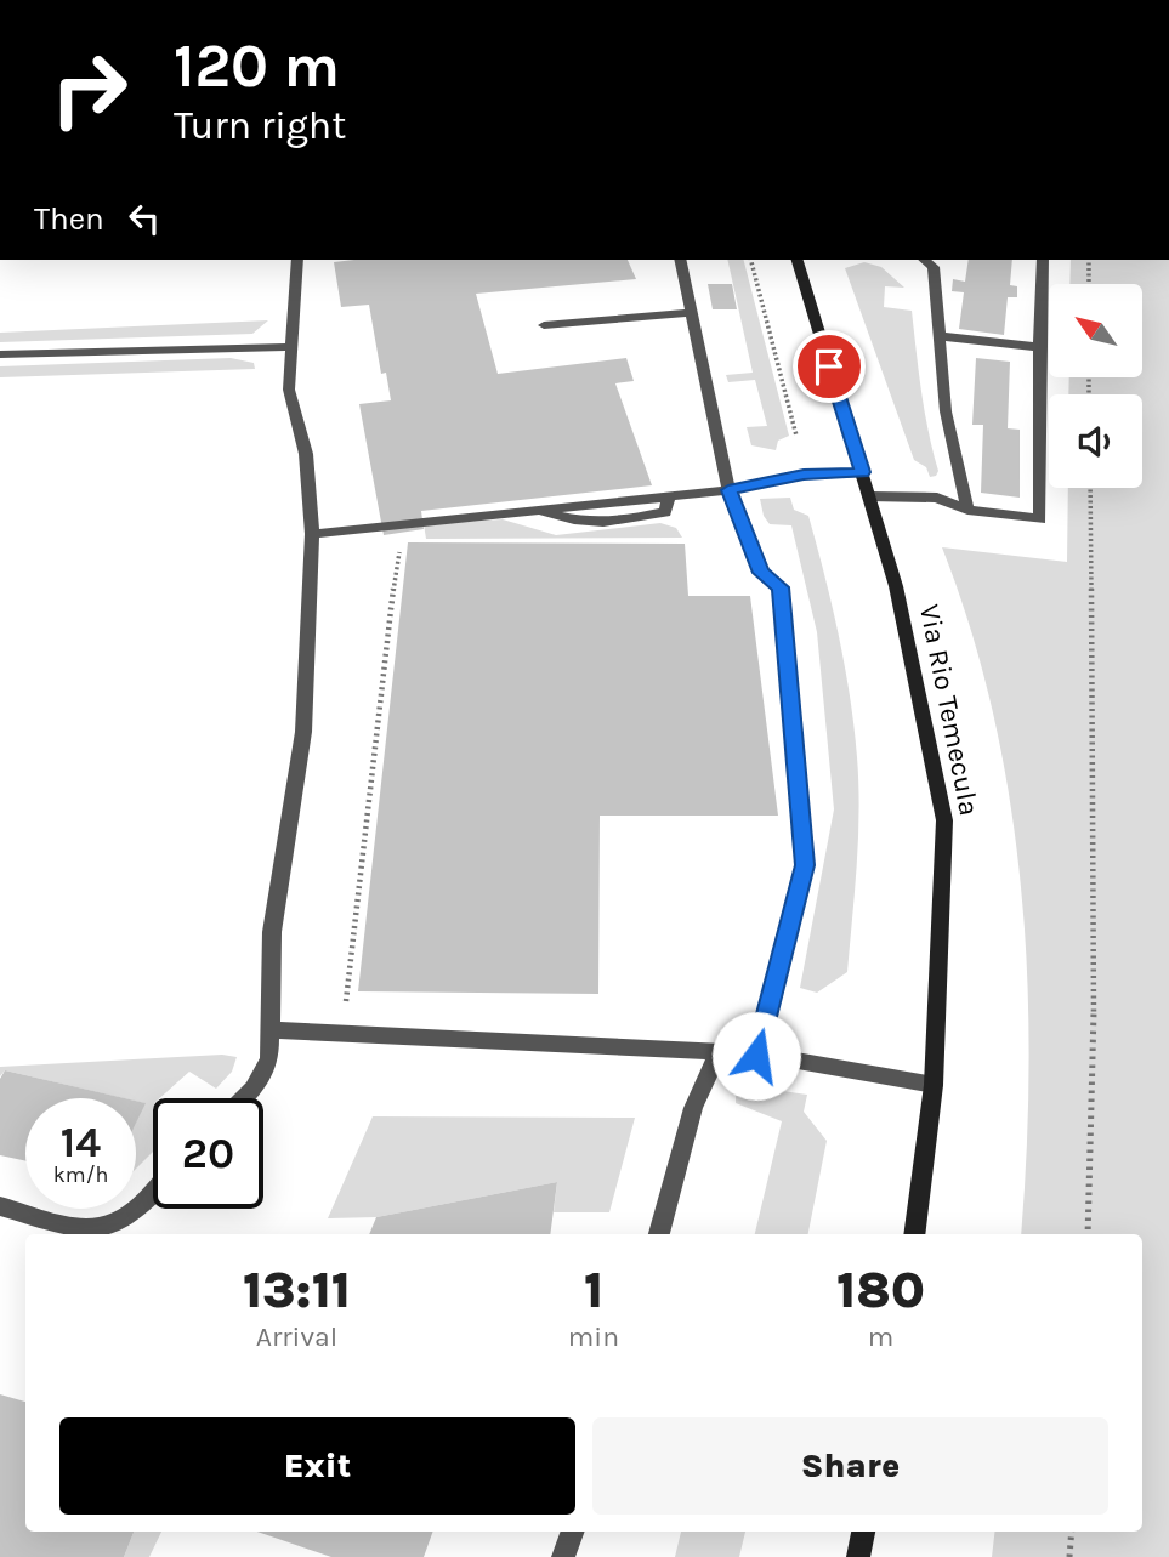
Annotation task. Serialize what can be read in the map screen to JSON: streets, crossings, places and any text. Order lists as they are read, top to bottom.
{
  "streets": {
    "street": ["Via Rio Temecula"]
  },
  "north": "top left",
  "page": {
    "turn": ["120 m", "Turn right"],
    "then": "Then",
    "speed": "14 km/h",
    "limit": "20",
    "eta": [
      "13:11",
      "Arrival",
      "1",
      "min",
      "180",
      "m"
    ],
    "buttons": ["Exit", "Share"]
  }
}
